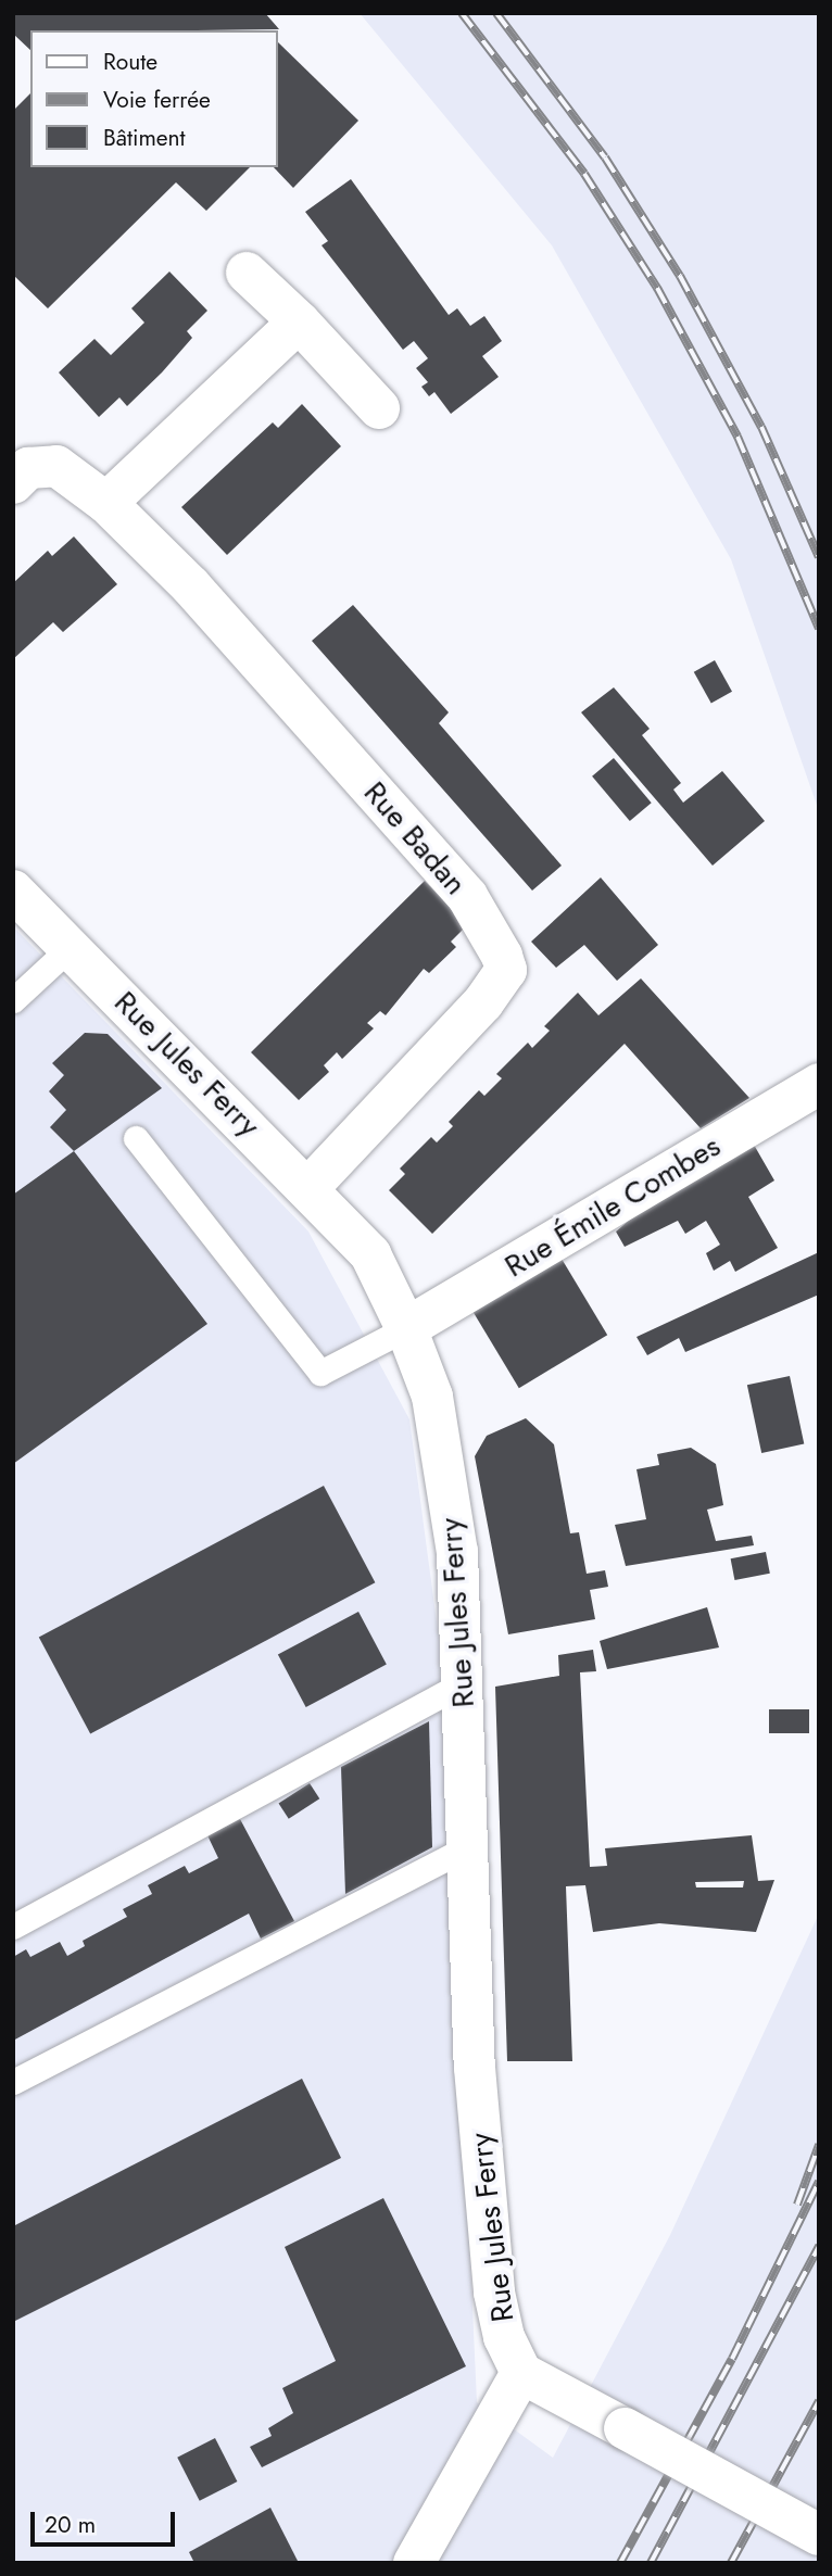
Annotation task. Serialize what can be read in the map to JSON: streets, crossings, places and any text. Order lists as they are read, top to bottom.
{
  "streets": {
    "street": ["Rue Badan", "Rue Jules Ferry", "Rue Émile Combes"]
  },
  "crossings": [
    ["Rue Badan", "Rue Jules Ferry"],
    ["Rue Jules Ferry", "Rue Émile Combes"]
  ],
  "legend": ["Route", "Voie ferrée", "Bâtiment"],
  "scale_bar": "20 m"
}
